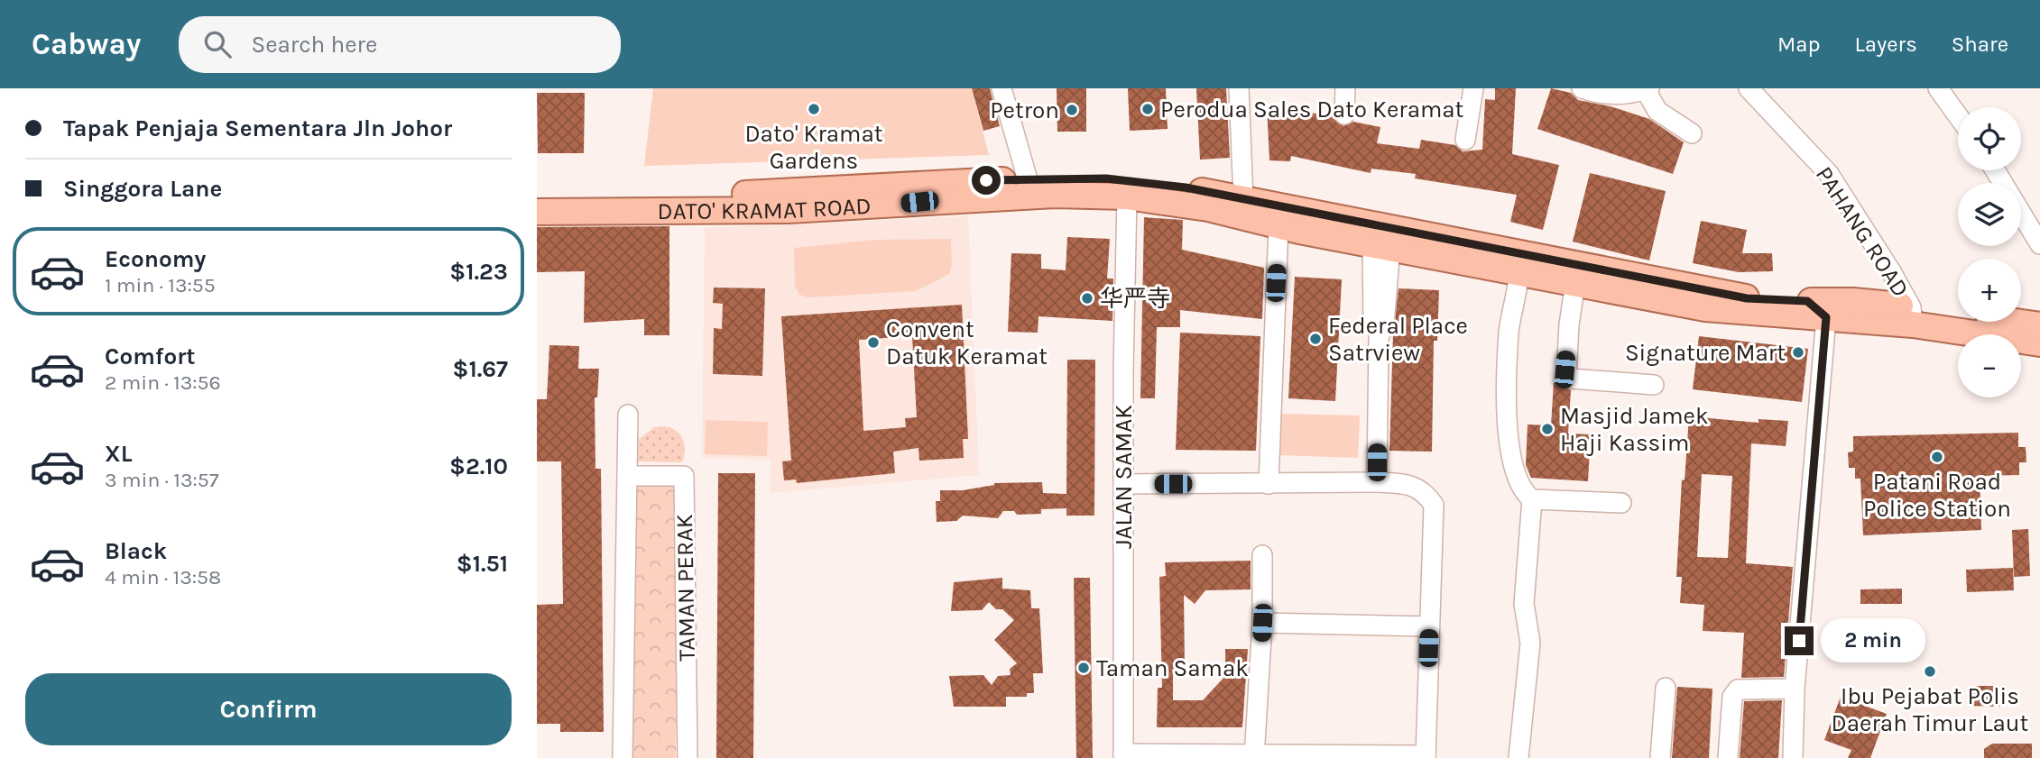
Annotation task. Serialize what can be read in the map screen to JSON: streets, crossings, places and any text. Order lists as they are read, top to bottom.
{
  "streets": {
    "main road": ["DATO' KRAMAT ROAD"],
    "street": ["PAHANG ROAD", "JALAN SAMAK", "TAMAN PERAK"]
  },
  "crossings": [
    ["DATO' KRAMAT ROAD", "PAHANG ROAD"],
    ["DATO' KRAMAT ROAD", "JALAN SAMAK"]
  ],
  "places": [
    "Dato' Kramat Gardens",
    "Perodua Sales Dato Keramat",
    "Petron",
    "华严寺",
    "Federal Place Satrview",
    "Convent Datuk Keramat",
    "Signature Mart",
    "Masjid Jamek Haji Kassim",
    "Patani Road Police Station",
    "Taman Samak",
    "Ibu Pejabat Polis Daerah Timur Laut"
  ],
  "page": {
    "header": "Cabway",
    "search": "Search here",
    "nav": ["Map", "Layers", "Share"],
    "banner": ["Tapak Penjaja Sementara Jln Johor", "Singgora Lane"],
    "map_buttons": ["+", "−"],
    "list": [
      {
        "name": "Economy",
        "note": "1 min · 13:55",
        "value": "$1.23"
      },
      {
        "name": "Comfort",
        "note": "2 min · 13:56",
        "value": "$1.67"
      },
      {
        "name": "XL",
        "note": "3 min · 13:57",
        "value": "$2.10"
      },
      {
        "name": "Black",
        "note": "4 min · 13:58",
        "value": "$1.51"
      }
    ],
    "bubble": "2 min",
    "buttons": "Confirm"
  }
}
